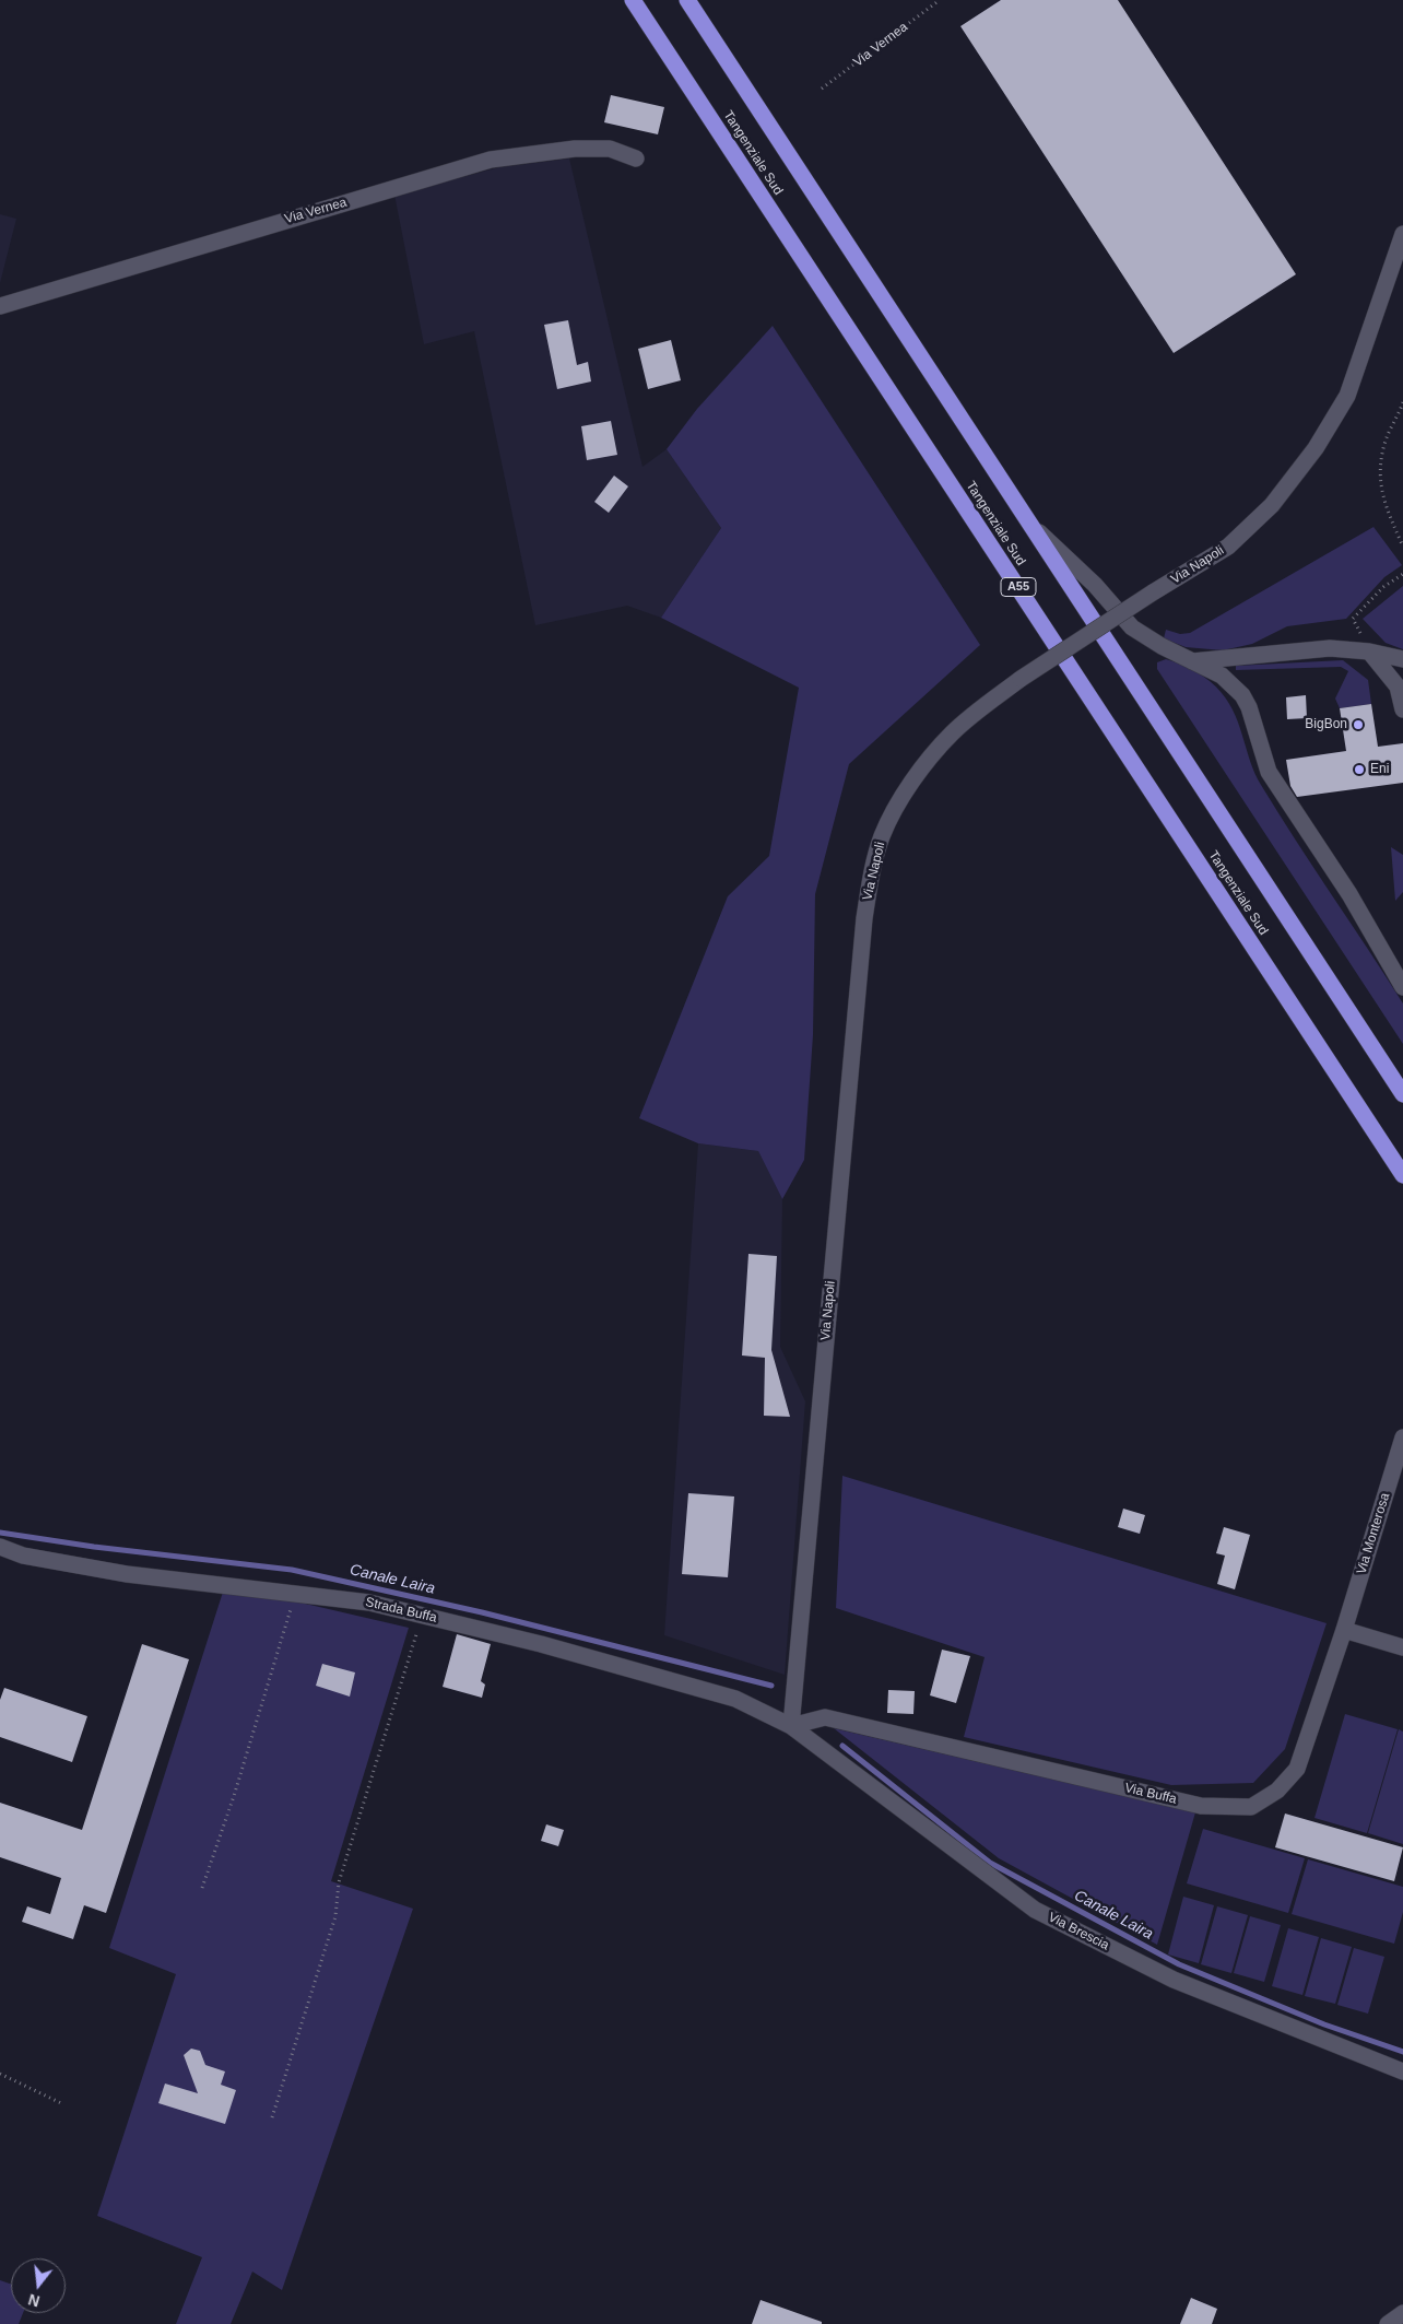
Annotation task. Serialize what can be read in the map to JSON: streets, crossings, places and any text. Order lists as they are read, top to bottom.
{
  "streets": {
    "highway": ["Tangenziale Sud", "A55"],
    "street": [
      "Via Vernea",
      "Via Napoli",
      "Via Monterosa",
      "Strada Buffa",
      "Via Buffa",
      "Via Brescia"
    ]
  },
  "crossings": [
    ["Via Napoli", "Strada Buffa"],
    ["Via Napoli", "Via Buffa"],
    ["Via Napoli", "Via Brescia"],
    ["Via Monterosa", "Via Buffa"],
    ["Strada Buffa", "Via Buffa"],
    ["Strada Buffa", "Via Brescia"],
    ["Via Buffa", "Via Brescia"]
  ],
  "water": ["Canale Laira"],
  "places": ["BigBon", "Eni"],
  "north": "bottom"
}
